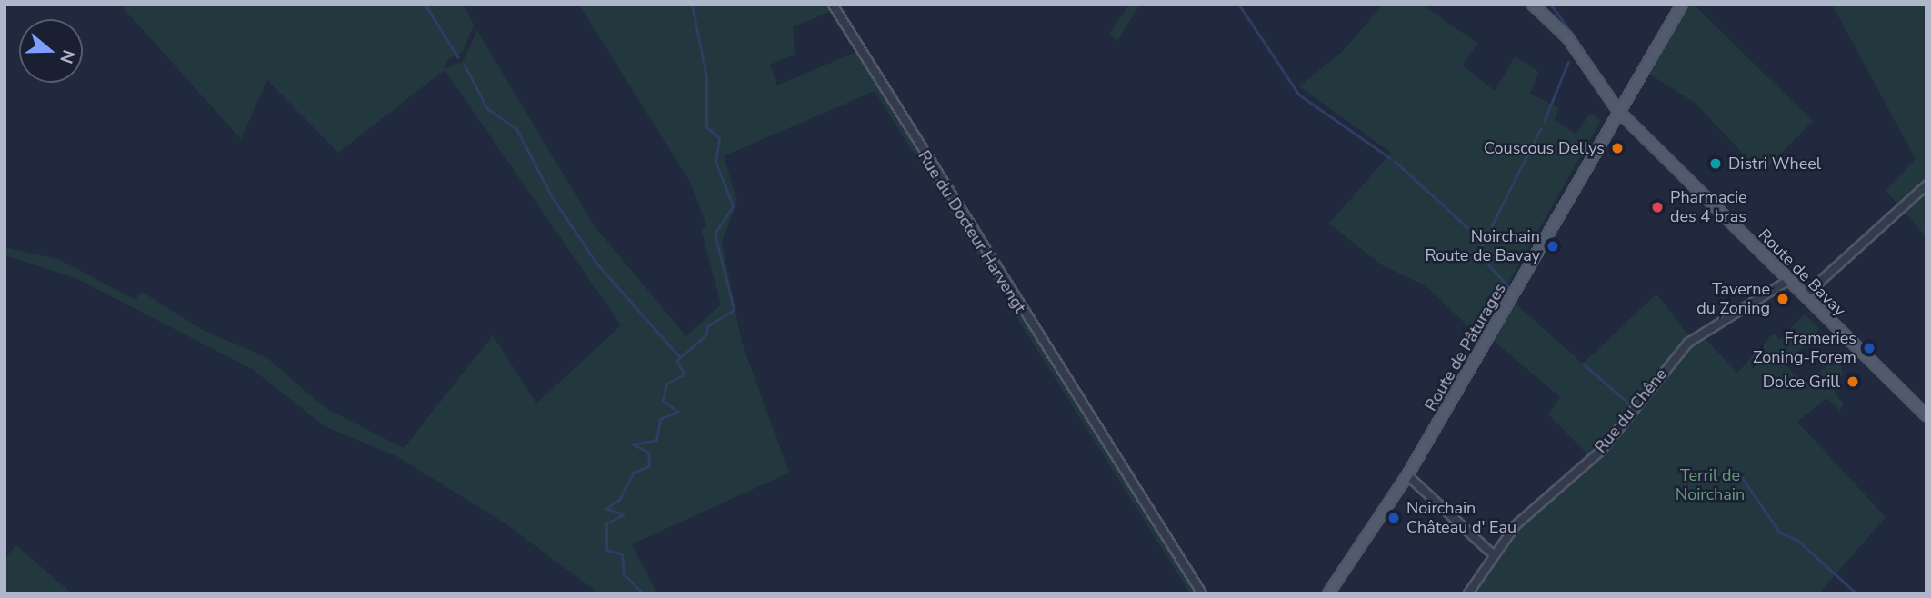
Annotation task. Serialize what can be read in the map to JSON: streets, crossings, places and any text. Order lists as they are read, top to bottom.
{
  "streets": {
    "main road": ["Route de Bavay", "Route de Pâturages"],
    "street": ["Rue du Docteur Harvengt", "Rue du Chêne"]
  },
  "crossings": [
    ["Route de Bavay", "Route de Pâturages"],
    ["Route de Bavay", "Rue du Chêne"]
  ],
  "parks": ["Terril de Noirchain"],
  "places": [
    "Couscous Dellys",
    "Distri Wheel",
    "Pharmacie des 4 bras",
    "Noirchain Route de Bavay",
    "Taverne du Zoning",
    "Frameries Zoning-Forem",
    "Dolce Grill",
    "Noirchain Château d' Eau"
  ],
  "north": "right"
}
